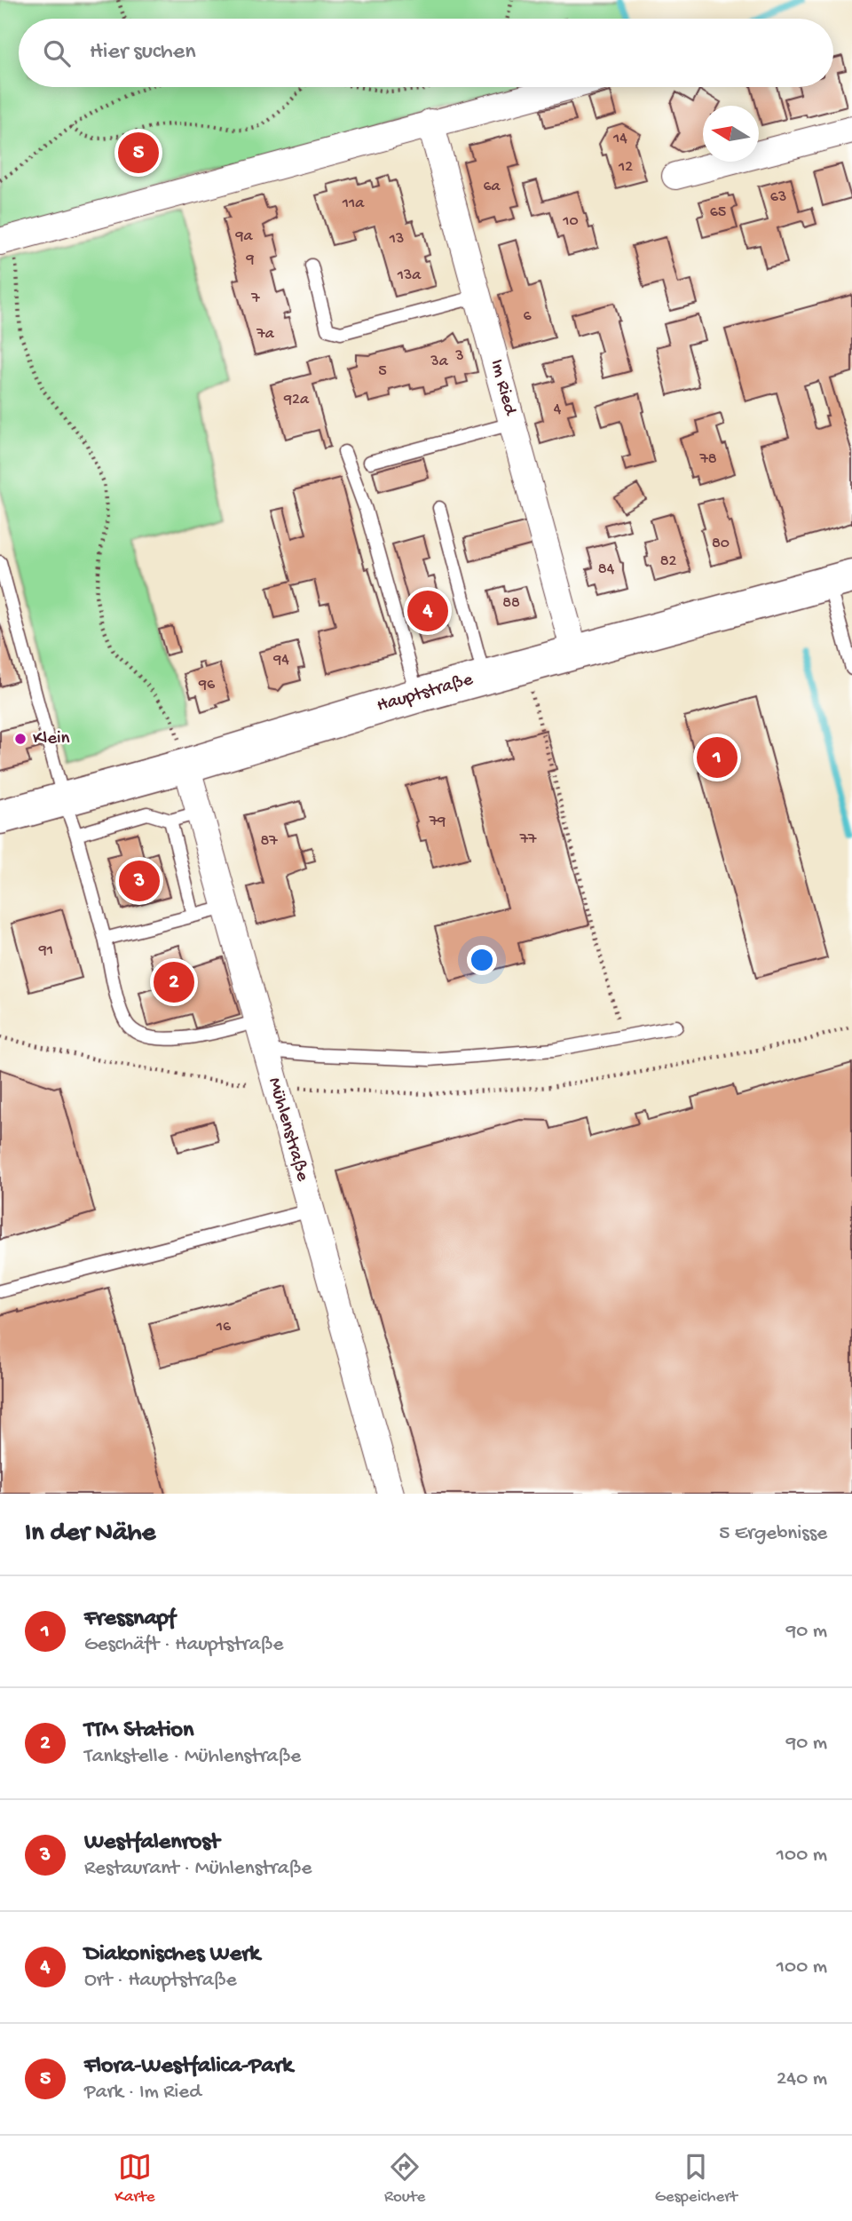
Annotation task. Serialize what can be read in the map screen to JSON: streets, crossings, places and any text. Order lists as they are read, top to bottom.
{
  "streets": {
    "street": ["Im Ried", "Hauptstraße", "Mühlenstraße"]
  },
  "crossings": [
    ["Im Ried", "Hauptstraße"],
    ["Hauptstraße", "Mühlenstraße"]
  ],
  "places": ["Klein"],
  "house_numbers": [
    "14",
    "12",
    "6a",
    "63",
    "11a",
    "65",
    "10",
    "9a",
    "13",
    "9",
    "13a",
    "7",
    "6",
    "7a",
    "3",
    "3a",
    "5",
    "92a",
    "4",
    "78",
    "80",
    "82",
    "84",
    "88",
    "94",
    "96",
    "79",
    "77",
    "87",
    "91",
    "16"
  ],
  "north": "left",
  "page": {
    "search": "Hier suchen",
    "pins": [
      "5",
      "4",
      "1",
      "3",
      "2"
    ],
    "heading": ["In der Nähe", "5 Ergebnisse"],
    "list": [
      {
        "mark": "1",
        "name": "Fressnapf",
        "note": "Geschäft · Hauptstraße",
        "value": "90 m"
      },
      {
        "mark": "2",
        "name": "TTM Station",
        "note": "Tankstelle · Mühlenstraße",
        "value": "90 m"
      },
      {
        "mark": "3",
        "name": "Westfalenrost",
        "note": "Restaurant · Mühlenstraße",
        "value": "100 m"
      },
      {
        "mark": "4",
        "name": "Diakonisches Werk",
        "note": "Ort · Hauptstraße",
        "value": "100 m"
      },
      {
        "mark": "5",
        "name": "Flora-Westfalica-Park",
        "note": "Park · Im Ried",
        "value": "240 m"
      }
    ],
    "nav": ["Karte", "Route", "Gespeichert"]
  }
}
